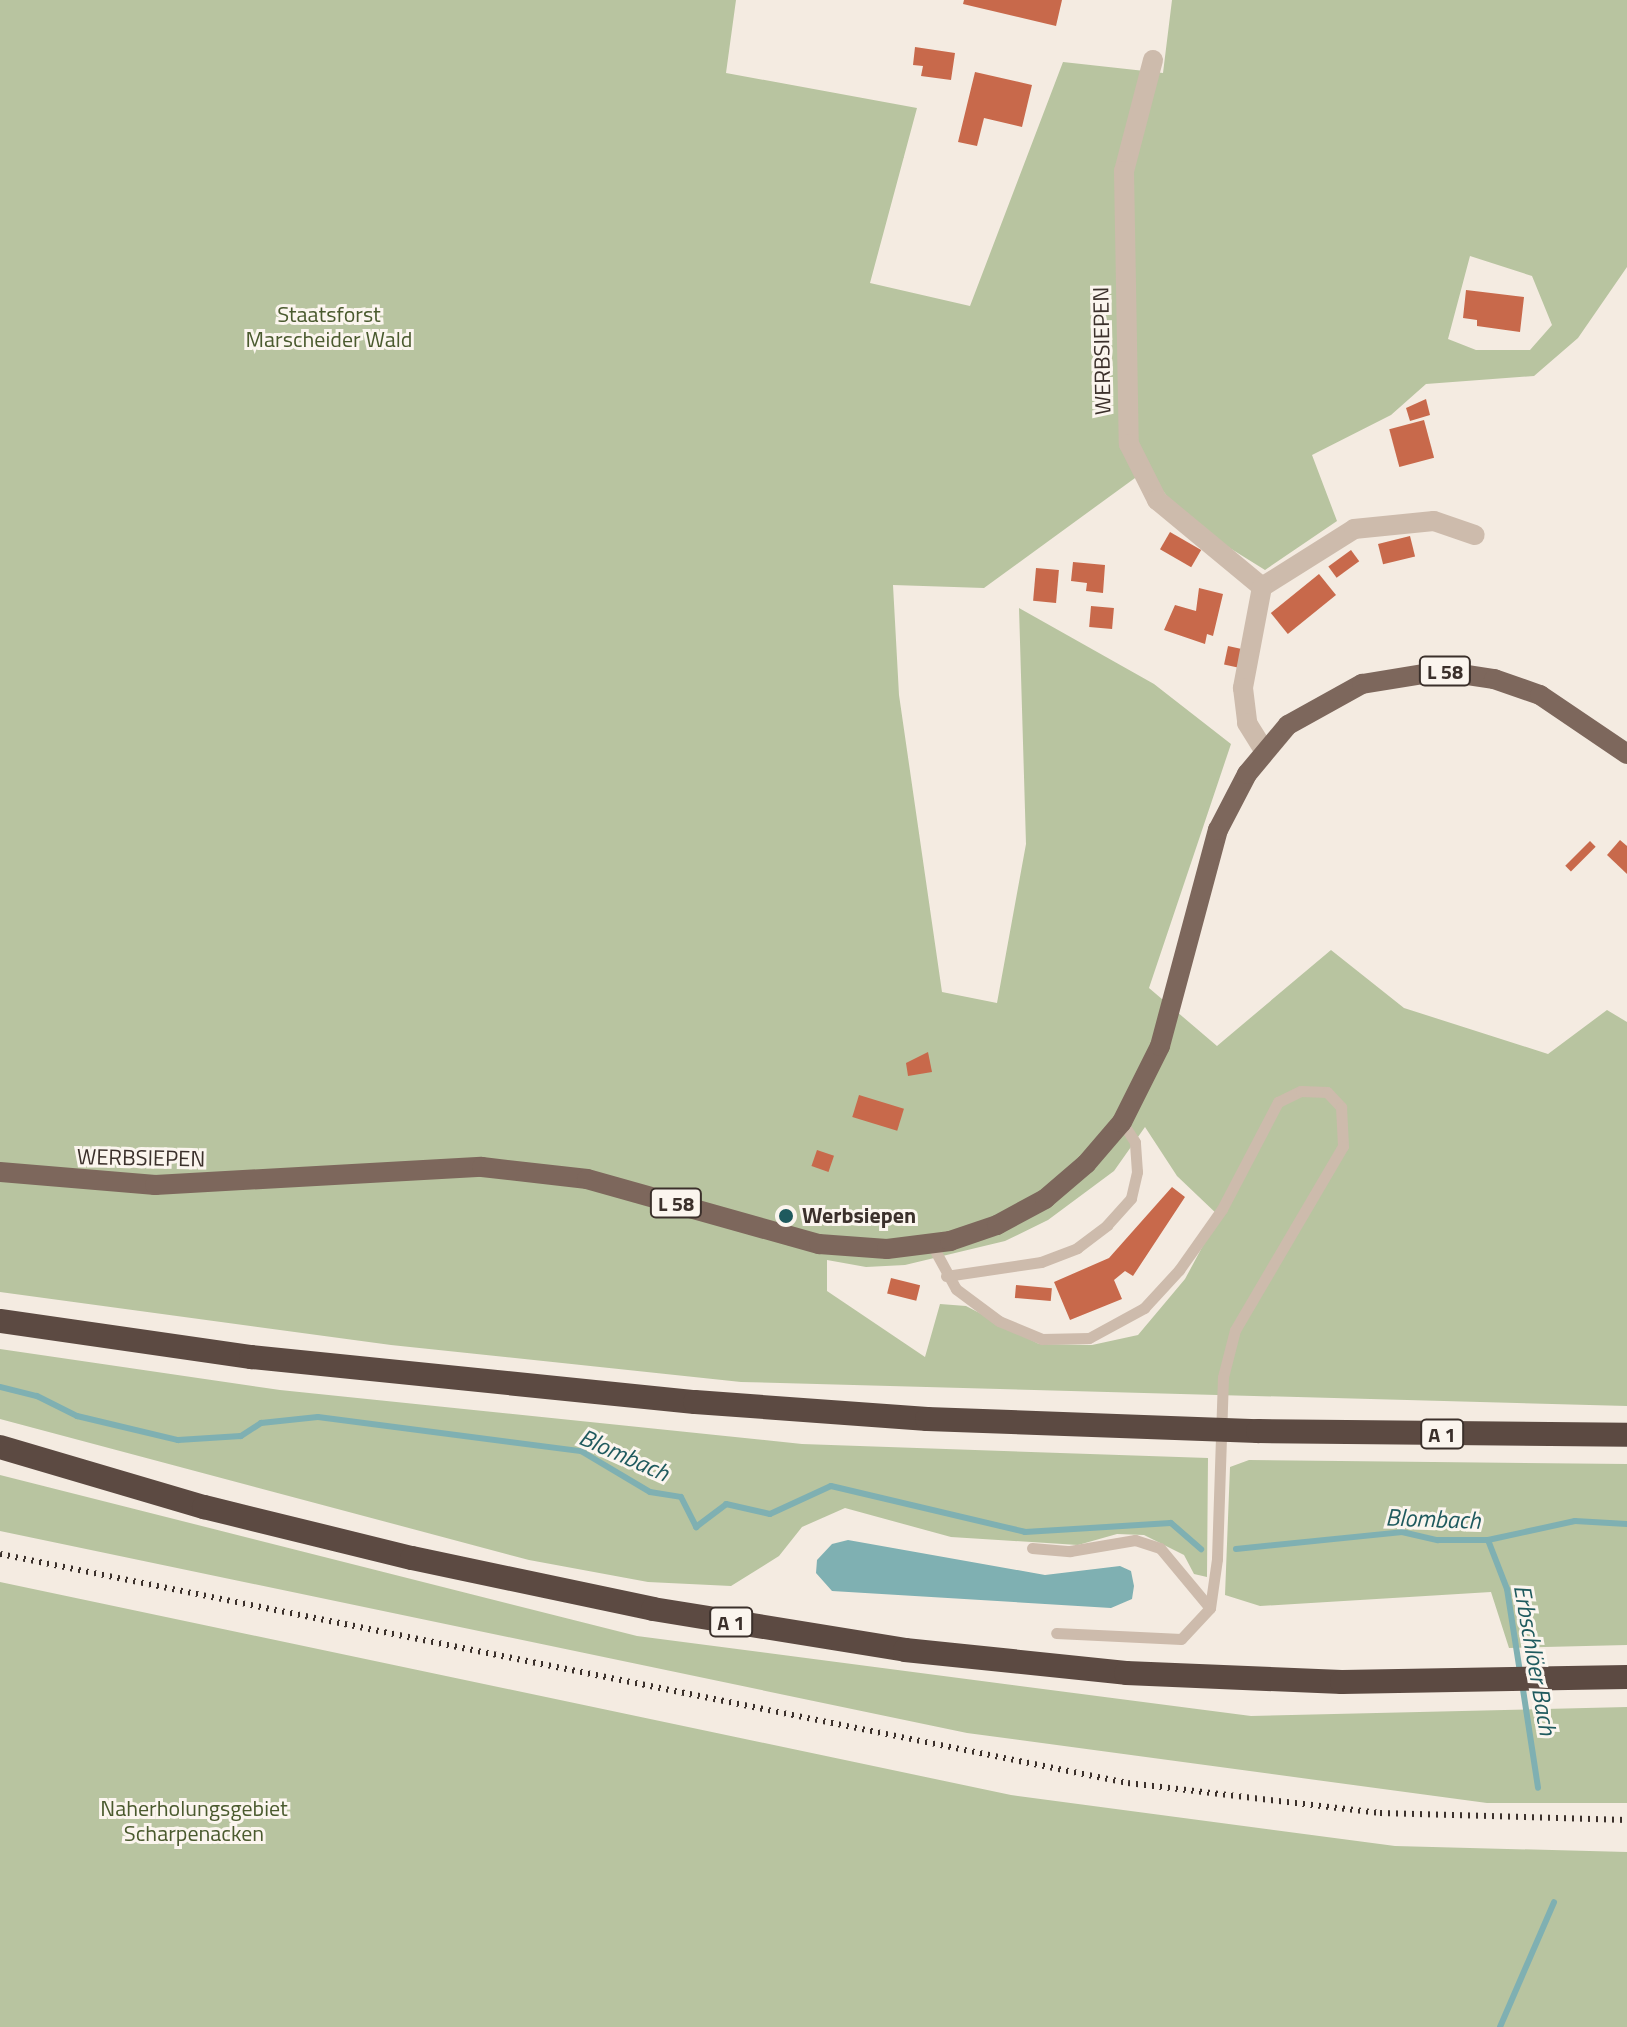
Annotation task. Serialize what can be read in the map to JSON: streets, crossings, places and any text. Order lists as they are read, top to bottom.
{
  "streets": {
    "highway": ["A 1"],
    "main road": ["WERBSIEPEN", "L 58"]
  },
  "crossings": [
    ["WERBSIEPEN", "L 58"]
  ],
  "water": ["Blombach", "Erbschlöer Bach"],
  "parks": ["Staatsforst Marscheider Wald", "Naherholungsgebiet Scharpenacken"],
  "places": ["Werbsiepen"]
}
